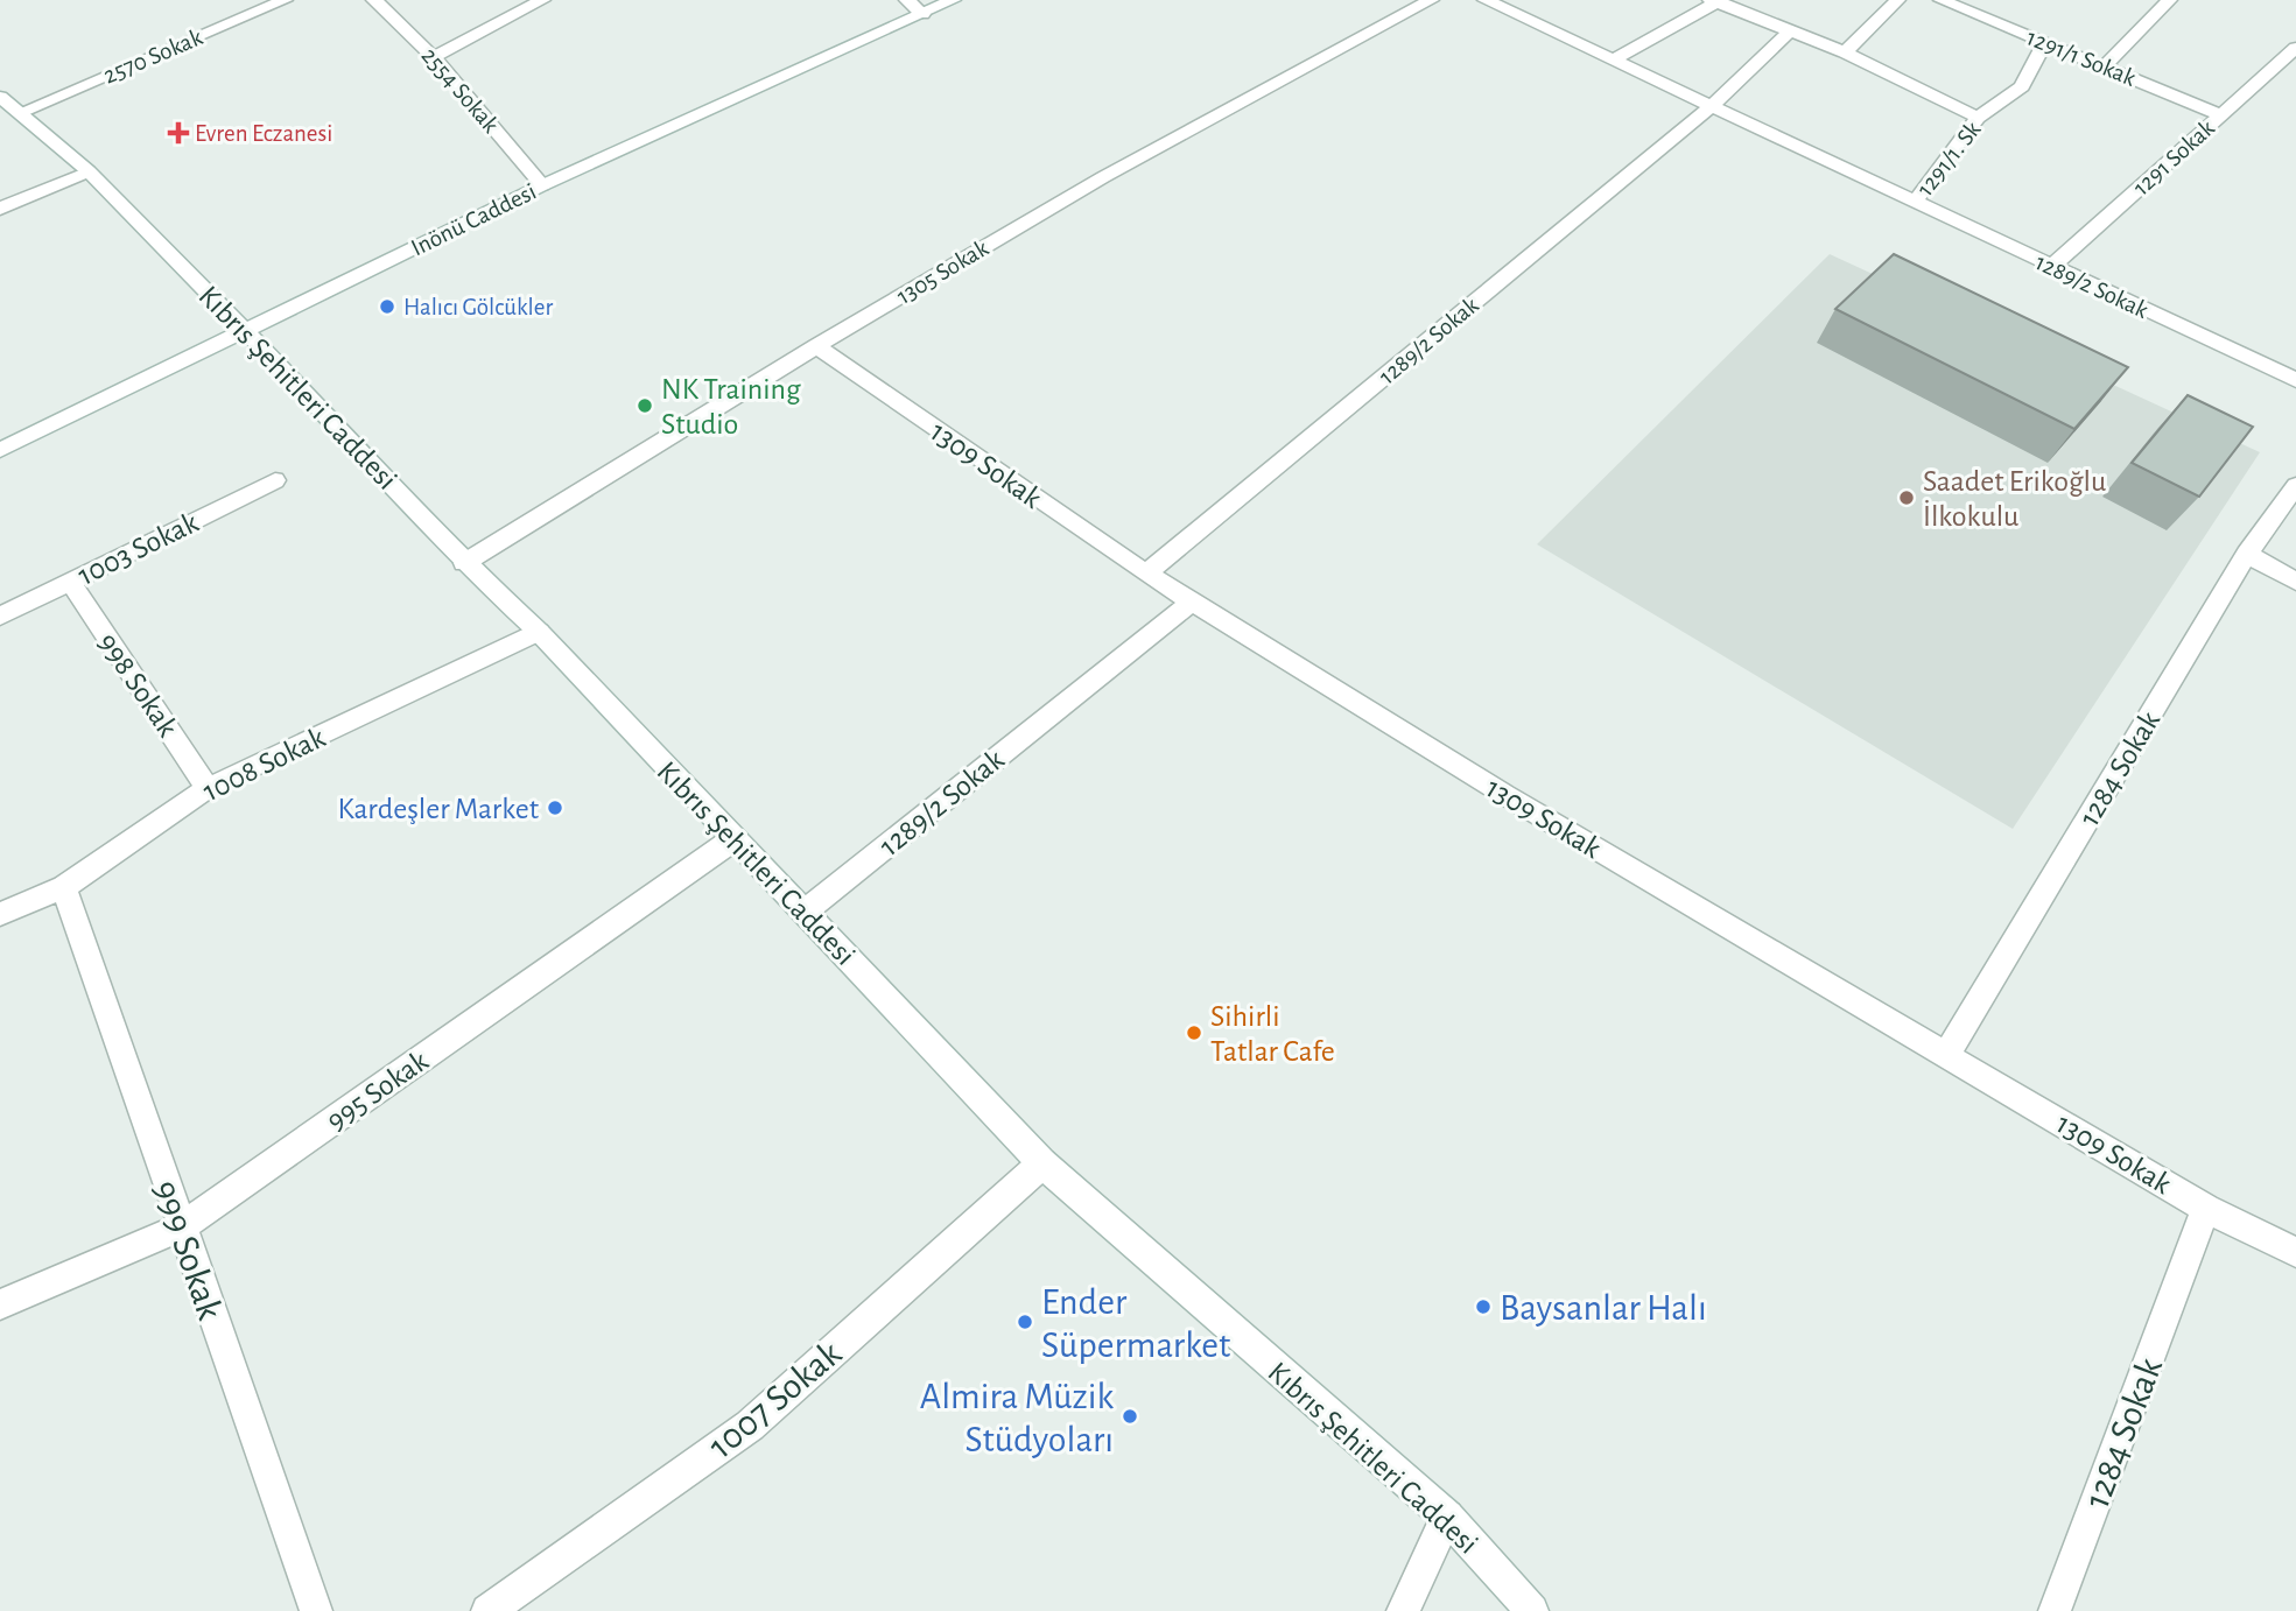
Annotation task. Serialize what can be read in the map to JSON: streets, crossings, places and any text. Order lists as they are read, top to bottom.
{
  "streets": {
    "street": [
      "2570 Sokak",
      "1291/1 Sokak",
      "2554 Sokak",
      "1291 Sokak",
      "1291/1. Sk",
      "Inönü Caddesi",
      "1305 Sokak",
      "1289/2 Sokak",
      "Kıbrıs Şehitleri Caddesi",
      "1309 Sokak",
      "1003 Sokak",
      "998 Sokak",
      "1008 Sokak",
      "1284 Sokak",
      "995 Sokak",
      "999 Sokak",
      "1007 Sokak"
    ]
  },
  "crossings": [
    ["2570 Sokak", "Kıbrıs Şehitleri Caddesi"],
    ["1291/1 Sokak", "1291 Sokak"],
    ["1291/1 Sokak", "1291/1. Sk"],
    ["2554 Sokak", "Inönü Caddesi"],
    ["1291 Sokak", "1289/2 Sokak"],
    ["1291/1. Sk", "1289/2 Sokak"],
    ["Inönü Caddesi", "Kıbrıs Şehitleri Caddesi"],
    ["1305 Sokak", "Kıbrıs Şehitleri Caddesi"],
    ["1305 Sokak", "1309 Sokak"],
    ["1289/2 Sokak", "Kıbrıs Şehitleri Caddesi"],
    ["1289/2 Sokak", "1309 Sokak"],
    ["Kıbrıs Şehitleri Caddesi", "1008 Sokak"],
    ["Kıbrıs Şehitleri Caddesi", "995 Sokak"],
    ["Kıbrıs Şehitleri Caddesi", "1007 Sokak"],
    ["1309 Sokak", "1284 Sokak"],
    ["1003 Sokak", "998 Sokak"],
    ["998 Sokak", "1008 Sokak"],
    ["1008 Sokak", "999 Sokak"],
    ["995 Sokak", "999 Sokak"]
  ],
  "places": {
    "health": ["Evren Eczanesi"],
    "other": [
      "Halıcı Gölcükler",
      "NK Training Studio",
      "Saadet Erikoğlu İlkokulu",
      "Kardeşler Market",
      "Sihirli Tatlar Cafe",
      "Baysanlar Halı",
      "Ender Süpermarket",
      "Almira Müzik Stüdyoları"
    ]
  }
}
